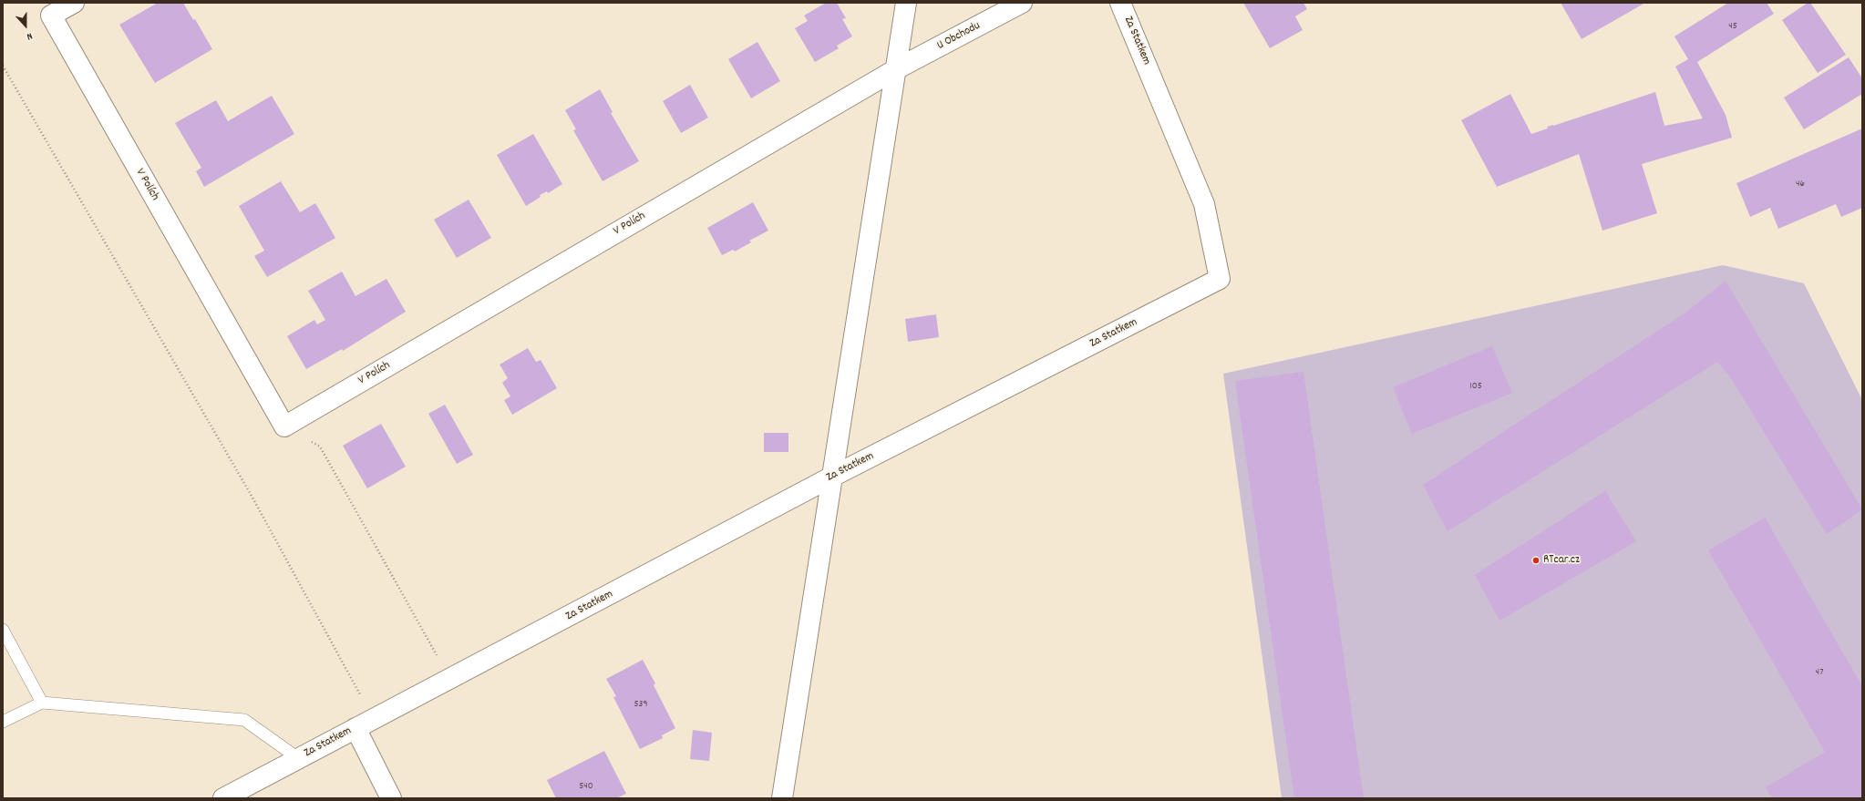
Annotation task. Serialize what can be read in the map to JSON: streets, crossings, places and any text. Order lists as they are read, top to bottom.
{
  "streets": {
    "street": ["U Obchodu", "Za Statkem", "V Polích"]
  },
  "crossings": [
    ["U Obchodu", "V Polích"]
  ],
  "places": ["RTcar.cz"],
  "house_numbers": [
    "45",
    "46",
    "105",
    "47",
    "539",
    "540"
  ],
  "north": "bottom"
}
